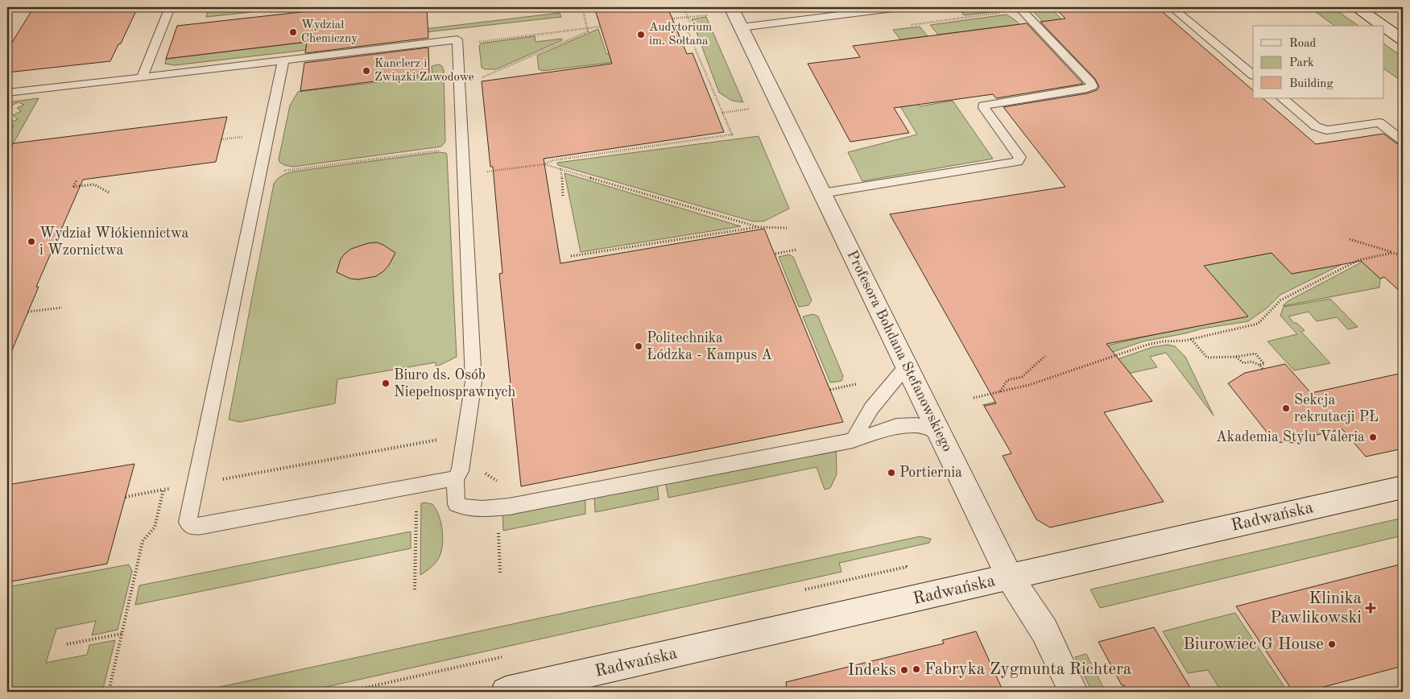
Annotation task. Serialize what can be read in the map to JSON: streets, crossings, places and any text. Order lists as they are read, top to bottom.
{
  "streets": {
    "street": ["Profesora Bohdana Stefanowskiego", "Radwańska"]
  },
  "crossings": [
    ["Profesora Bohdana Stefanowskiego", "Radwańska"]
  ],
  "places": {
    "other": [
      "Wydział Chemiczny",
      "Audytorium im. Sołtana",
      "Kanclerz i Związki Zawodowe",
      "Wydział Włókiennictwa i Wzornictwa",
      "Politechnika Łódzka - Kampus A",
      "Biuro ds. Osób Niepełnosprawnych",
      "Sekcja rekrutacji PŁ",
      "Akademia Stylu Valeria",
      "Portiernia",
      "Biurowiec G House",
      "Fabryka Zygmunta Richtera",
      "Indeks"
    ],
    "health": ["Klinika Pawlikowski"]
  },
  "legend": ["Road", "Park", "Building"]
}
